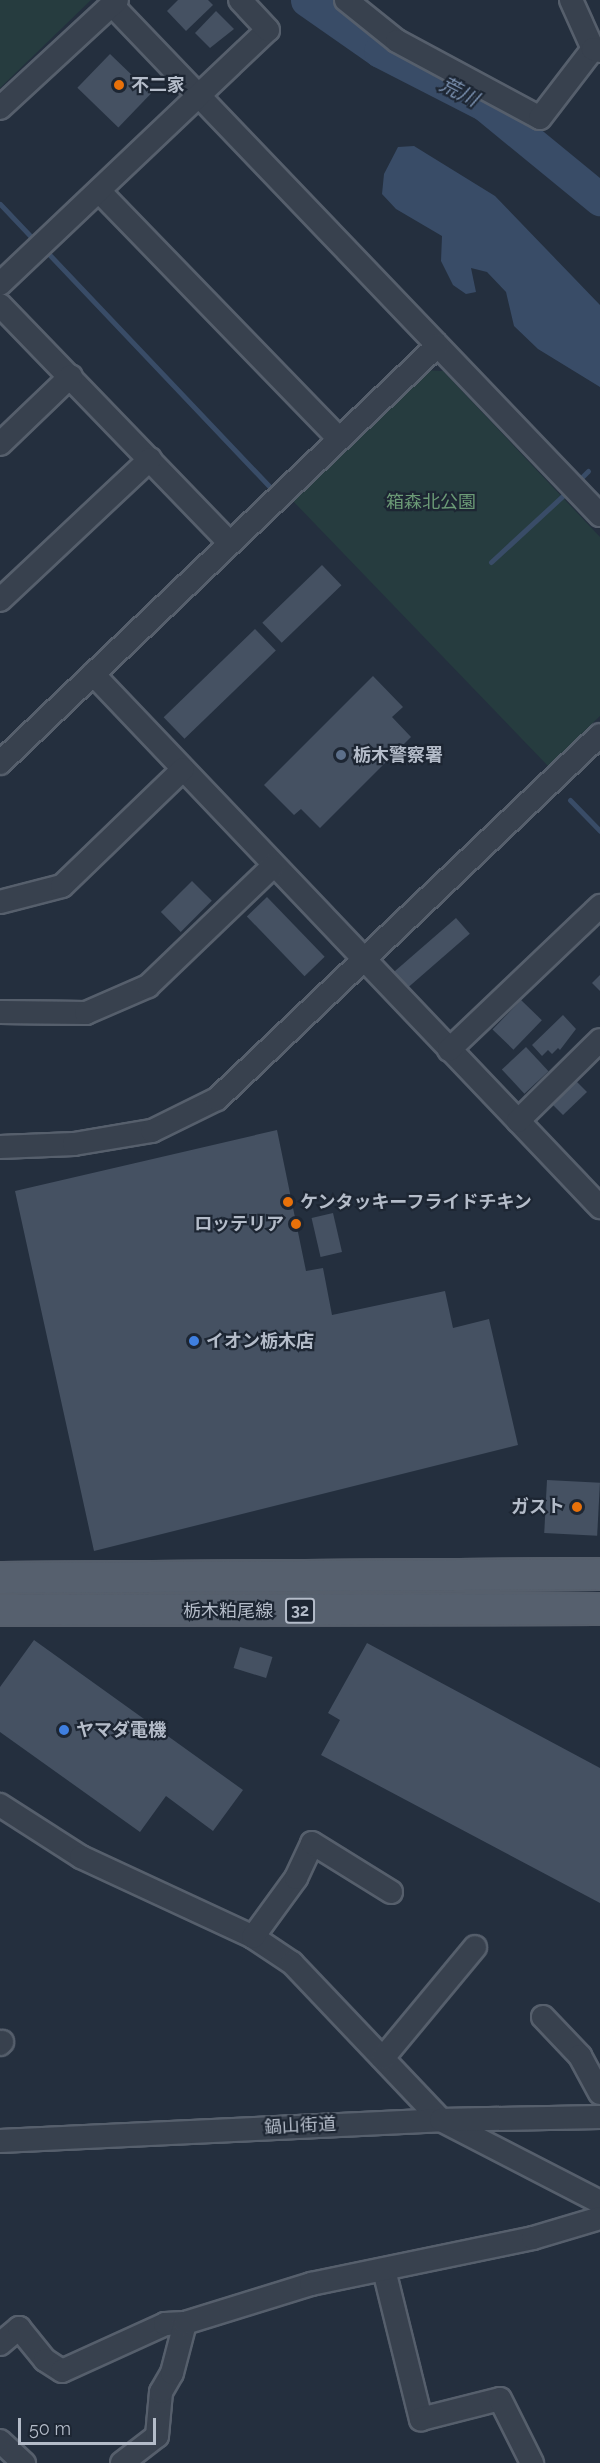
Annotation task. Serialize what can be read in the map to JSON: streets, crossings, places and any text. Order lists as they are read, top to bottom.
{
  "streets": {
    "main road": ["栃木粕尾線", "32"],
    "street": ["鍋山街道"]
  },
  "water": ["荒川"],
  "parks": ["箱森北公園"],
  "places": [
    "不二家",
    "栃木警察署",
    "ケンタッキーフライドチキン",
    "ロッテリア",
    "イオン栃木店",
    "ガスト",
    "ヤマダ電機"
  ],
  "scale_bar": "50 m"
}
